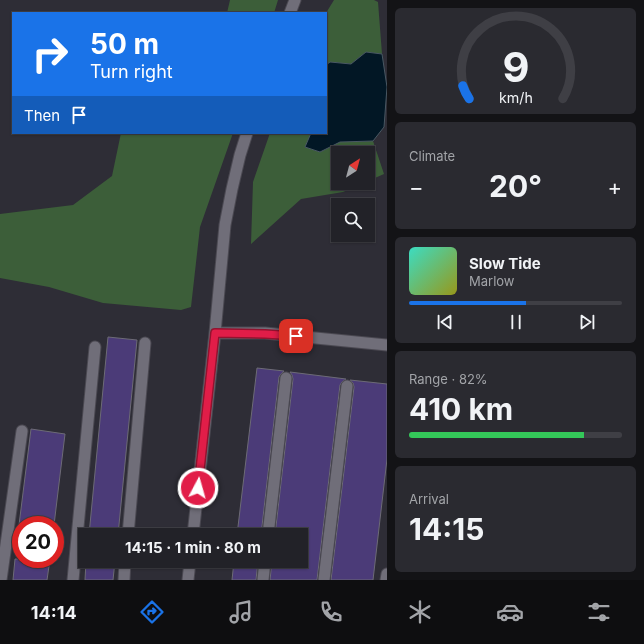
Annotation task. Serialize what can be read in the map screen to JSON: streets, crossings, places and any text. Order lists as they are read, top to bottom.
{
  "north": "top right",
  "page": {
    "turn": ["50 m", "Turn right"],
    "then": "Then",
    "tile": [
      "Climate",
      ["Range · 82%", "410 km"],
      ["Arrival", "14:15"]
    ],
    "heat": ["−", "20°", "+"],
    "song": ["Slow Tide", "Marlow"],
    "limit": "20",
    "trip": "14:15 · 1 min · 80 m",
    "tabs": "14:14",
    "gauge": ["9", "km/h"]
  }
}
